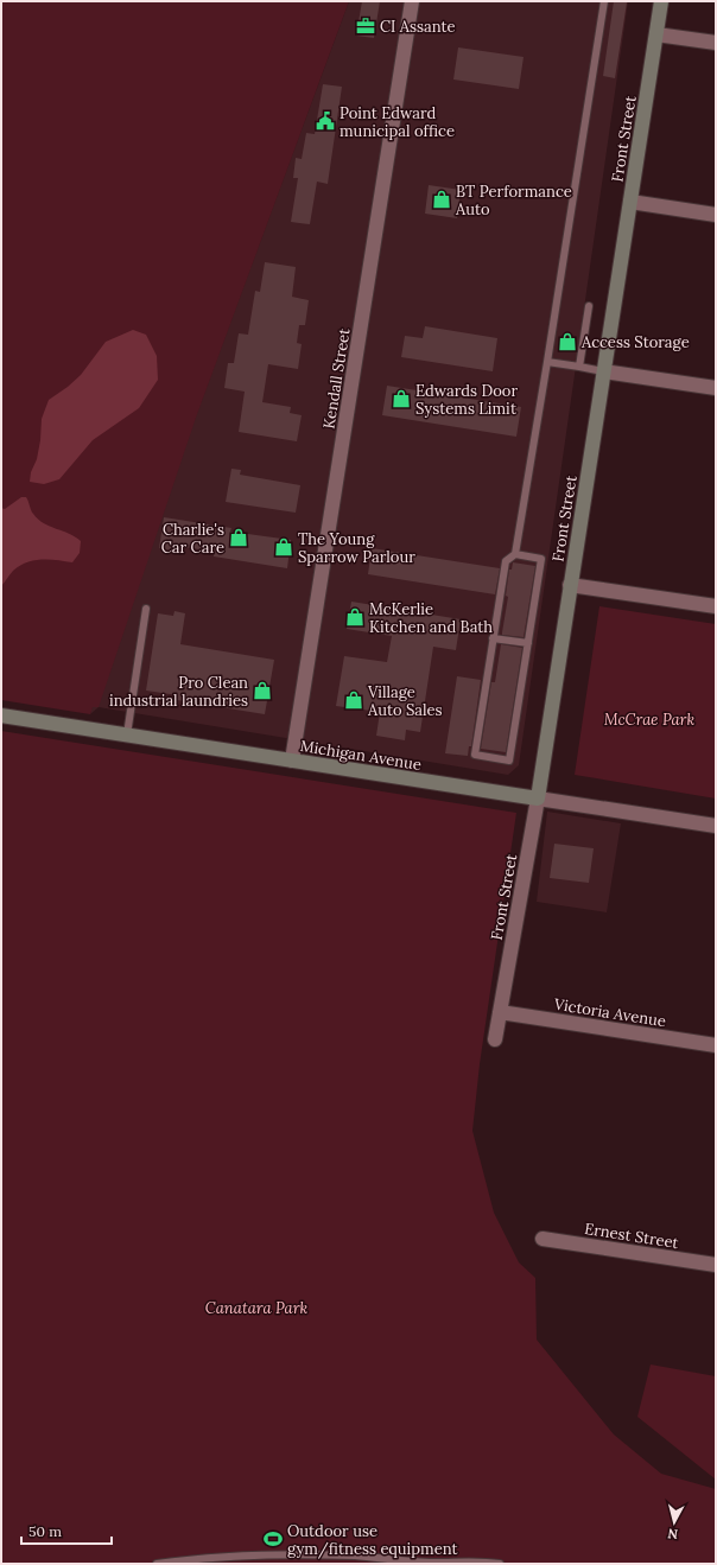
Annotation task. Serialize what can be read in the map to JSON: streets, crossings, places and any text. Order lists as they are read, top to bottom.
{
  "streets": {
    "main road": ["Front Street", "Michigan Avenue"],
    "street": ["Kendall Street", "Victoria Avenue", "Ernest Street"]
  },
  "crossings": [
    ["Front Street", "Michigan Avenue"],
    ["Front Street", "Victoria Avenue"],
    ["Kendall Street", "Michigan Avenue"]
  ],
  "parks": ["McCrae Park", "Canatara Park"],
  "places": {
    "office": ["CI Assante"],
    "public building": ["Point Edward municipal office"],
    "shop": [
      "BT Performance Auto",
      "Access Storage",
      "Edwards Door Systems Limit",
      "Charlie's Car Care",
      "The Young Sparrow Parlour",
      "McKerlie Kitchen and Bath",
      "Pro Clean industrial laundries",
      "Village Auto Sales"
    ],
    "sports": ["Outdoor use gym/fitness equipment"]
  },
  "scale_bar": "50 m",
  "north": "bottom"
}
